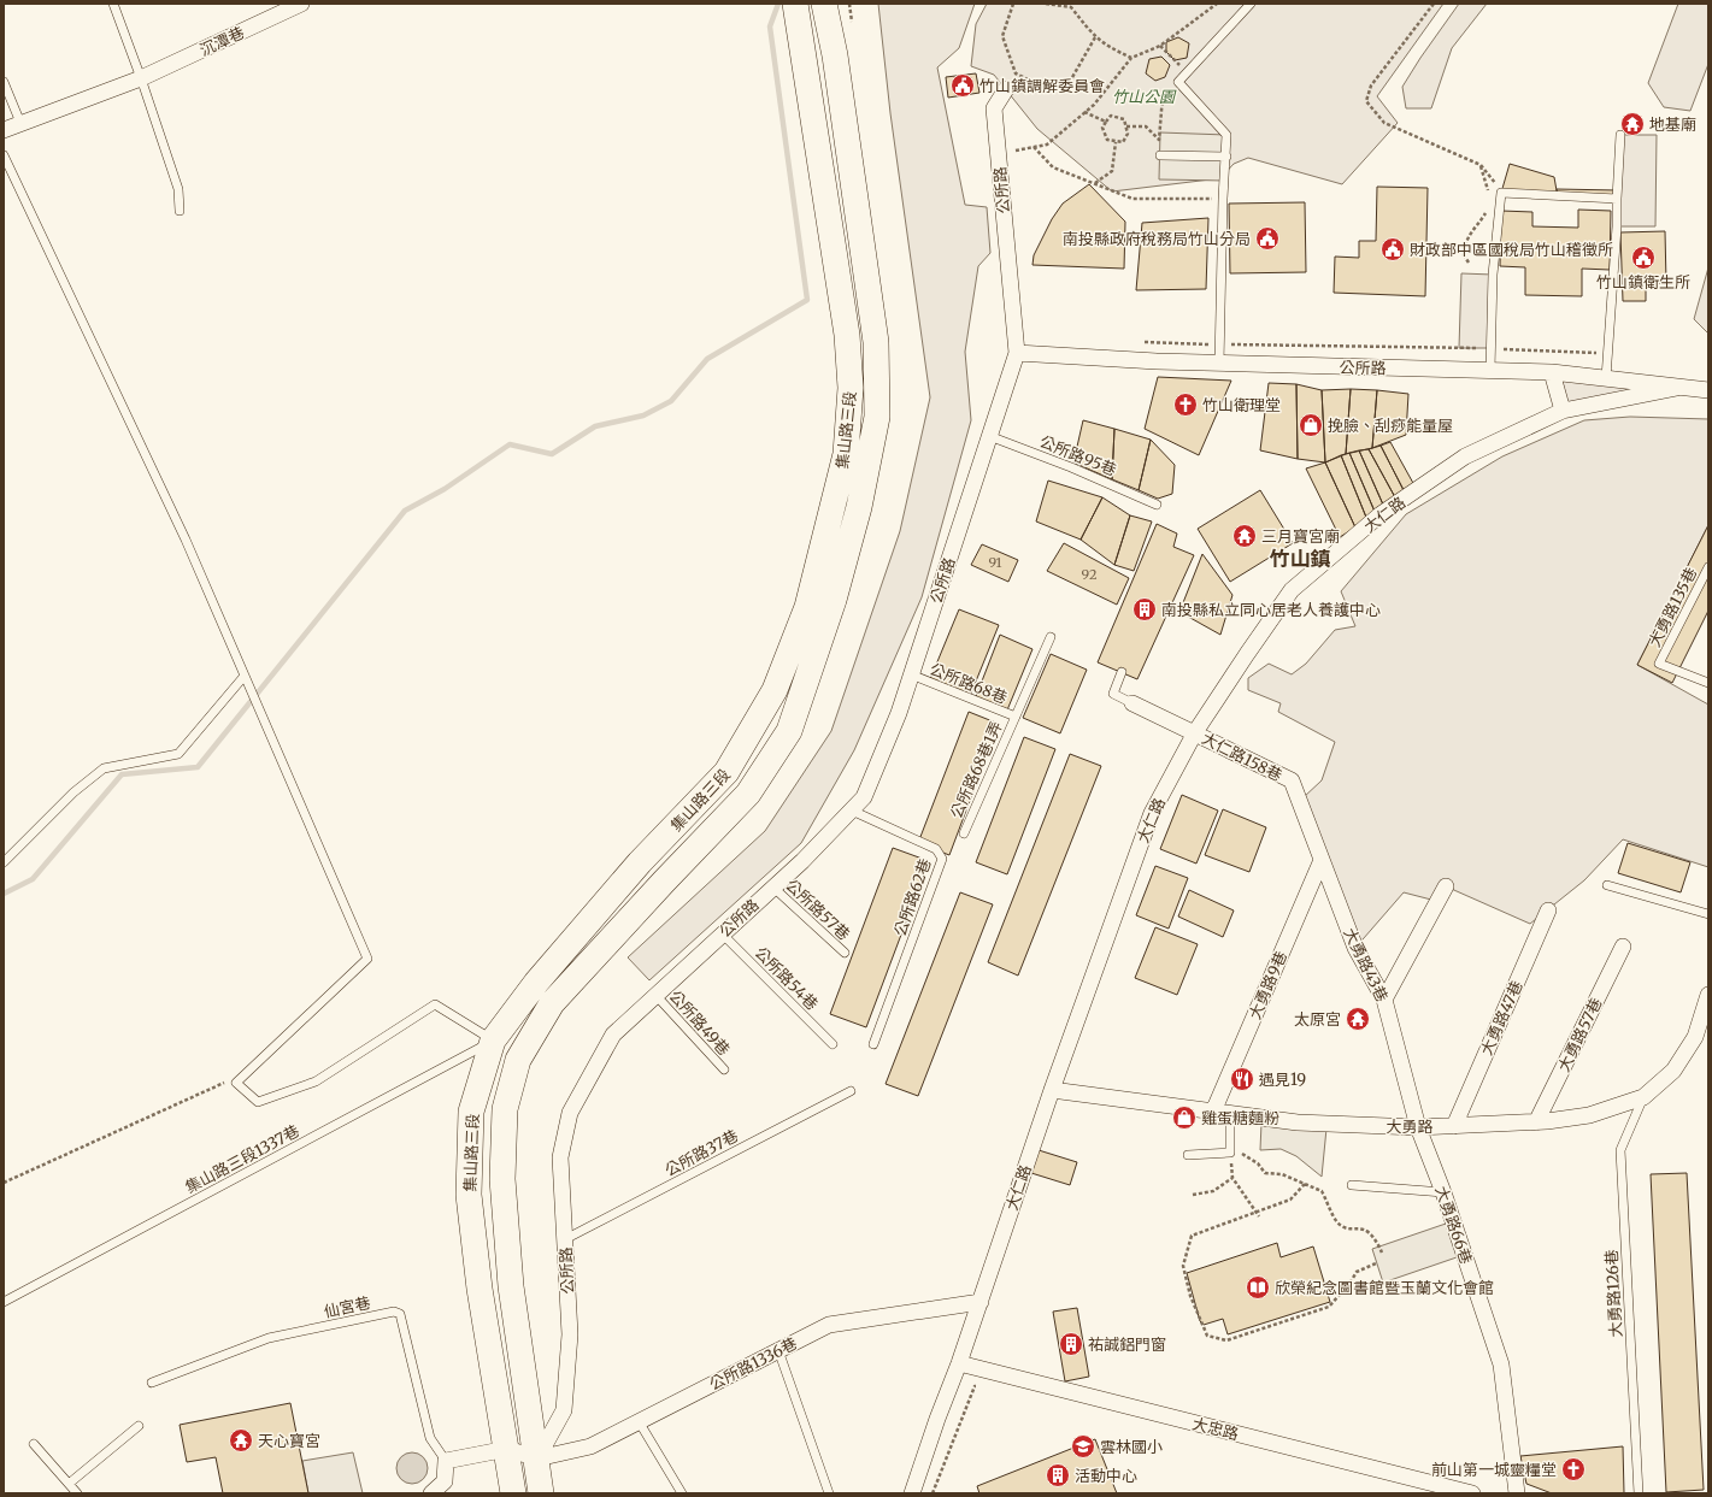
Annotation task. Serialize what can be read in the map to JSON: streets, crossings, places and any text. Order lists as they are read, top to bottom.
{
  "streets": {
    "main road": ["集山路三段"],
    "street": [
      "沉潭巷",
      "公所路",
      "大仁路",
      "大仁路158巷",
      "大勇路43巷",
      "大勇路9巷",
      "大勇路47巷",
      "大勇路57巷",
      "大勇路",
      "大勇路66巷",
      "公所路1336巷",
      "大忠路"
    ],
    "lane": [
      "公所路95巷",
      "大勇路135巷",
      "公所路68巷",
      "公所路68巷1弄",
      "公所路62巷",
      "公所路57巷",
      "公所路54巷",
      "公所路49巷",
      "公所路37巷",
      "集山路三段1337巷",
      "大勇路126巷",
      "仙宮巷"
    ]
  },
  "crossings": [
    ["公所路", "集山路三段"],
    ["公所路", "公所路95巷"],
    ["公所路", "大仁路"],
    ["公所路", "公所路68巷"],
    ["公所路", "公所路62巷"],
    ["公所路", "公所路57巷"],
    ["公所路", "公所路54巷"],
    ["公所路", "公所路49巷"],
    ["公所路", "公所路37巷"],
    ["公所路", "公所路1336巷"],
    ["集山路三段", "集山路三段1337巷"],
    ["集山路三段", "公所路1336巷"],
    ["大仁路", "大仁路158巷"],
    ["大仁路", "大勇路"],
    ["大仁路", "公所路1336巷"],
    ["大仁路", "大忠路"],
    ["公所路68巷", "公所路68巷1弄"],
    ["大仁路158巷", "大勇路43巷"],
    ["大仁路158巷", "大勇路9巷"],
    ["大勇路43巷", "大勇路9巷"],
    ["大勇路43巷", "大勇路"],
    ["大勇路43巷", "大勇路66巷"],
    ["大勇路9巷", "大勇路"],
    ["大勇路47巷", "大勇路"],
    ["大勇路57巷", "大勇路"],
    ["大勇路", "大勇路66巷"],
    ["大勇路", "大勇路126巷"]
  ],
  "districts": ["竹山鎮"],
  "parks": ["竹山公園"],
  "places": {
    "public building": [
      "竹山鎮調解委員會",
      "南投縣政府稅務局竹山分局",
      "財政部中區國稅局竹山稽徵所",
      "竹山鎮衛生所"
    ],
    "temple": [
      "地基廟",
      "三月寶宮廟",
      "太原宮",
      "天心寶宮"
    ],
    "church": ["竹山衛理堂", "前山第一城靈糧堂"],
    "shop": ["挽臉、刮痧能量屋", "雞蛋糖麵粉"],
    "building": ["南投縣私立同心居老人養護中心", "祐誠鋁門窗", "活動中心"],
    "restaurant": ["遇見19"],
    "library": ["欣榮紀念圖書館暨玉蘭文化會館"],
    "school or university": ["雲林國小"]
  },
  "house_numbers": ["91", "92"]
}
